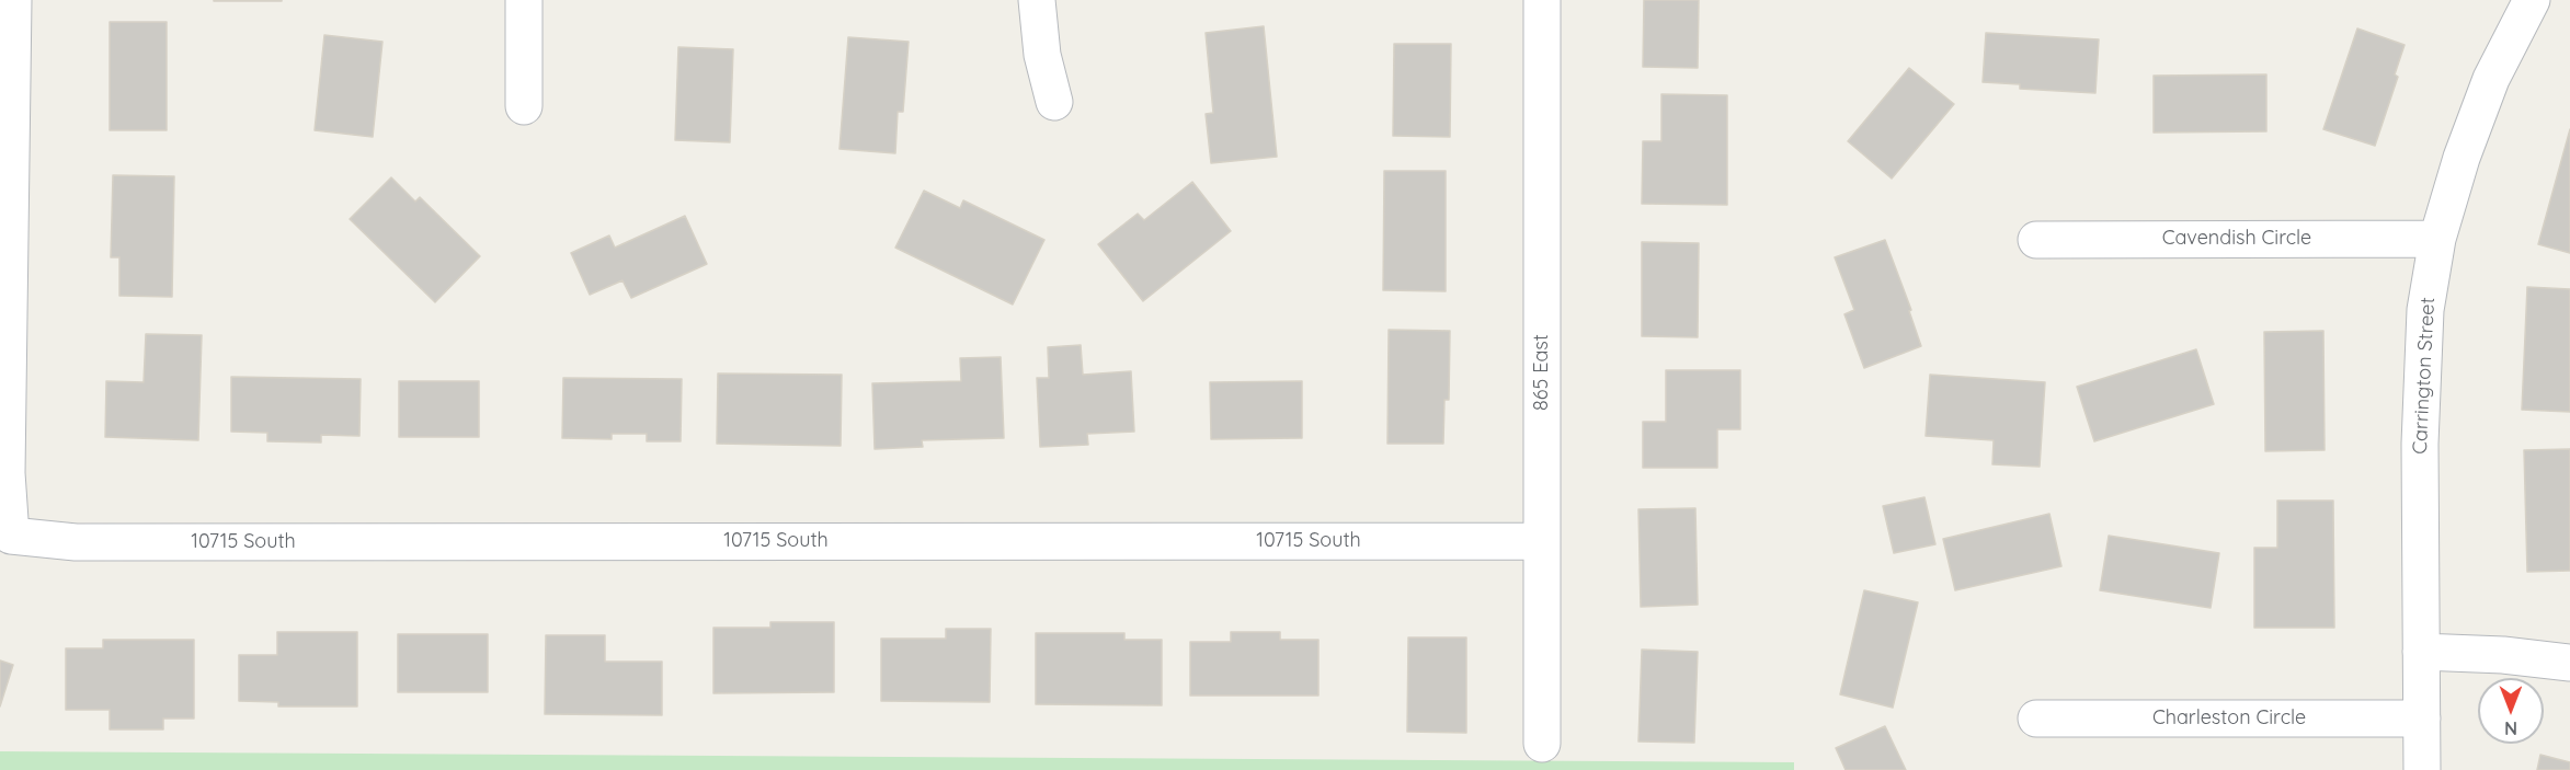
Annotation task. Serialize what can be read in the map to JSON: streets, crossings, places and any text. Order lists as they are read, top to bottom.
{
  "streets": {
    "street": [
      "Cavendish Circle",
      "865 East",
      "Carrington Street",
      "10715 South",
      "Charleston Circle"
    ]
  },
  "crossings": [
    ["Cavendish Circle", "Carrington Street"],
    ["865 East", "10715 South"],
    ["Carrington Street", "Charleston Circle"]
  ],
  "north": "bottom"
}
